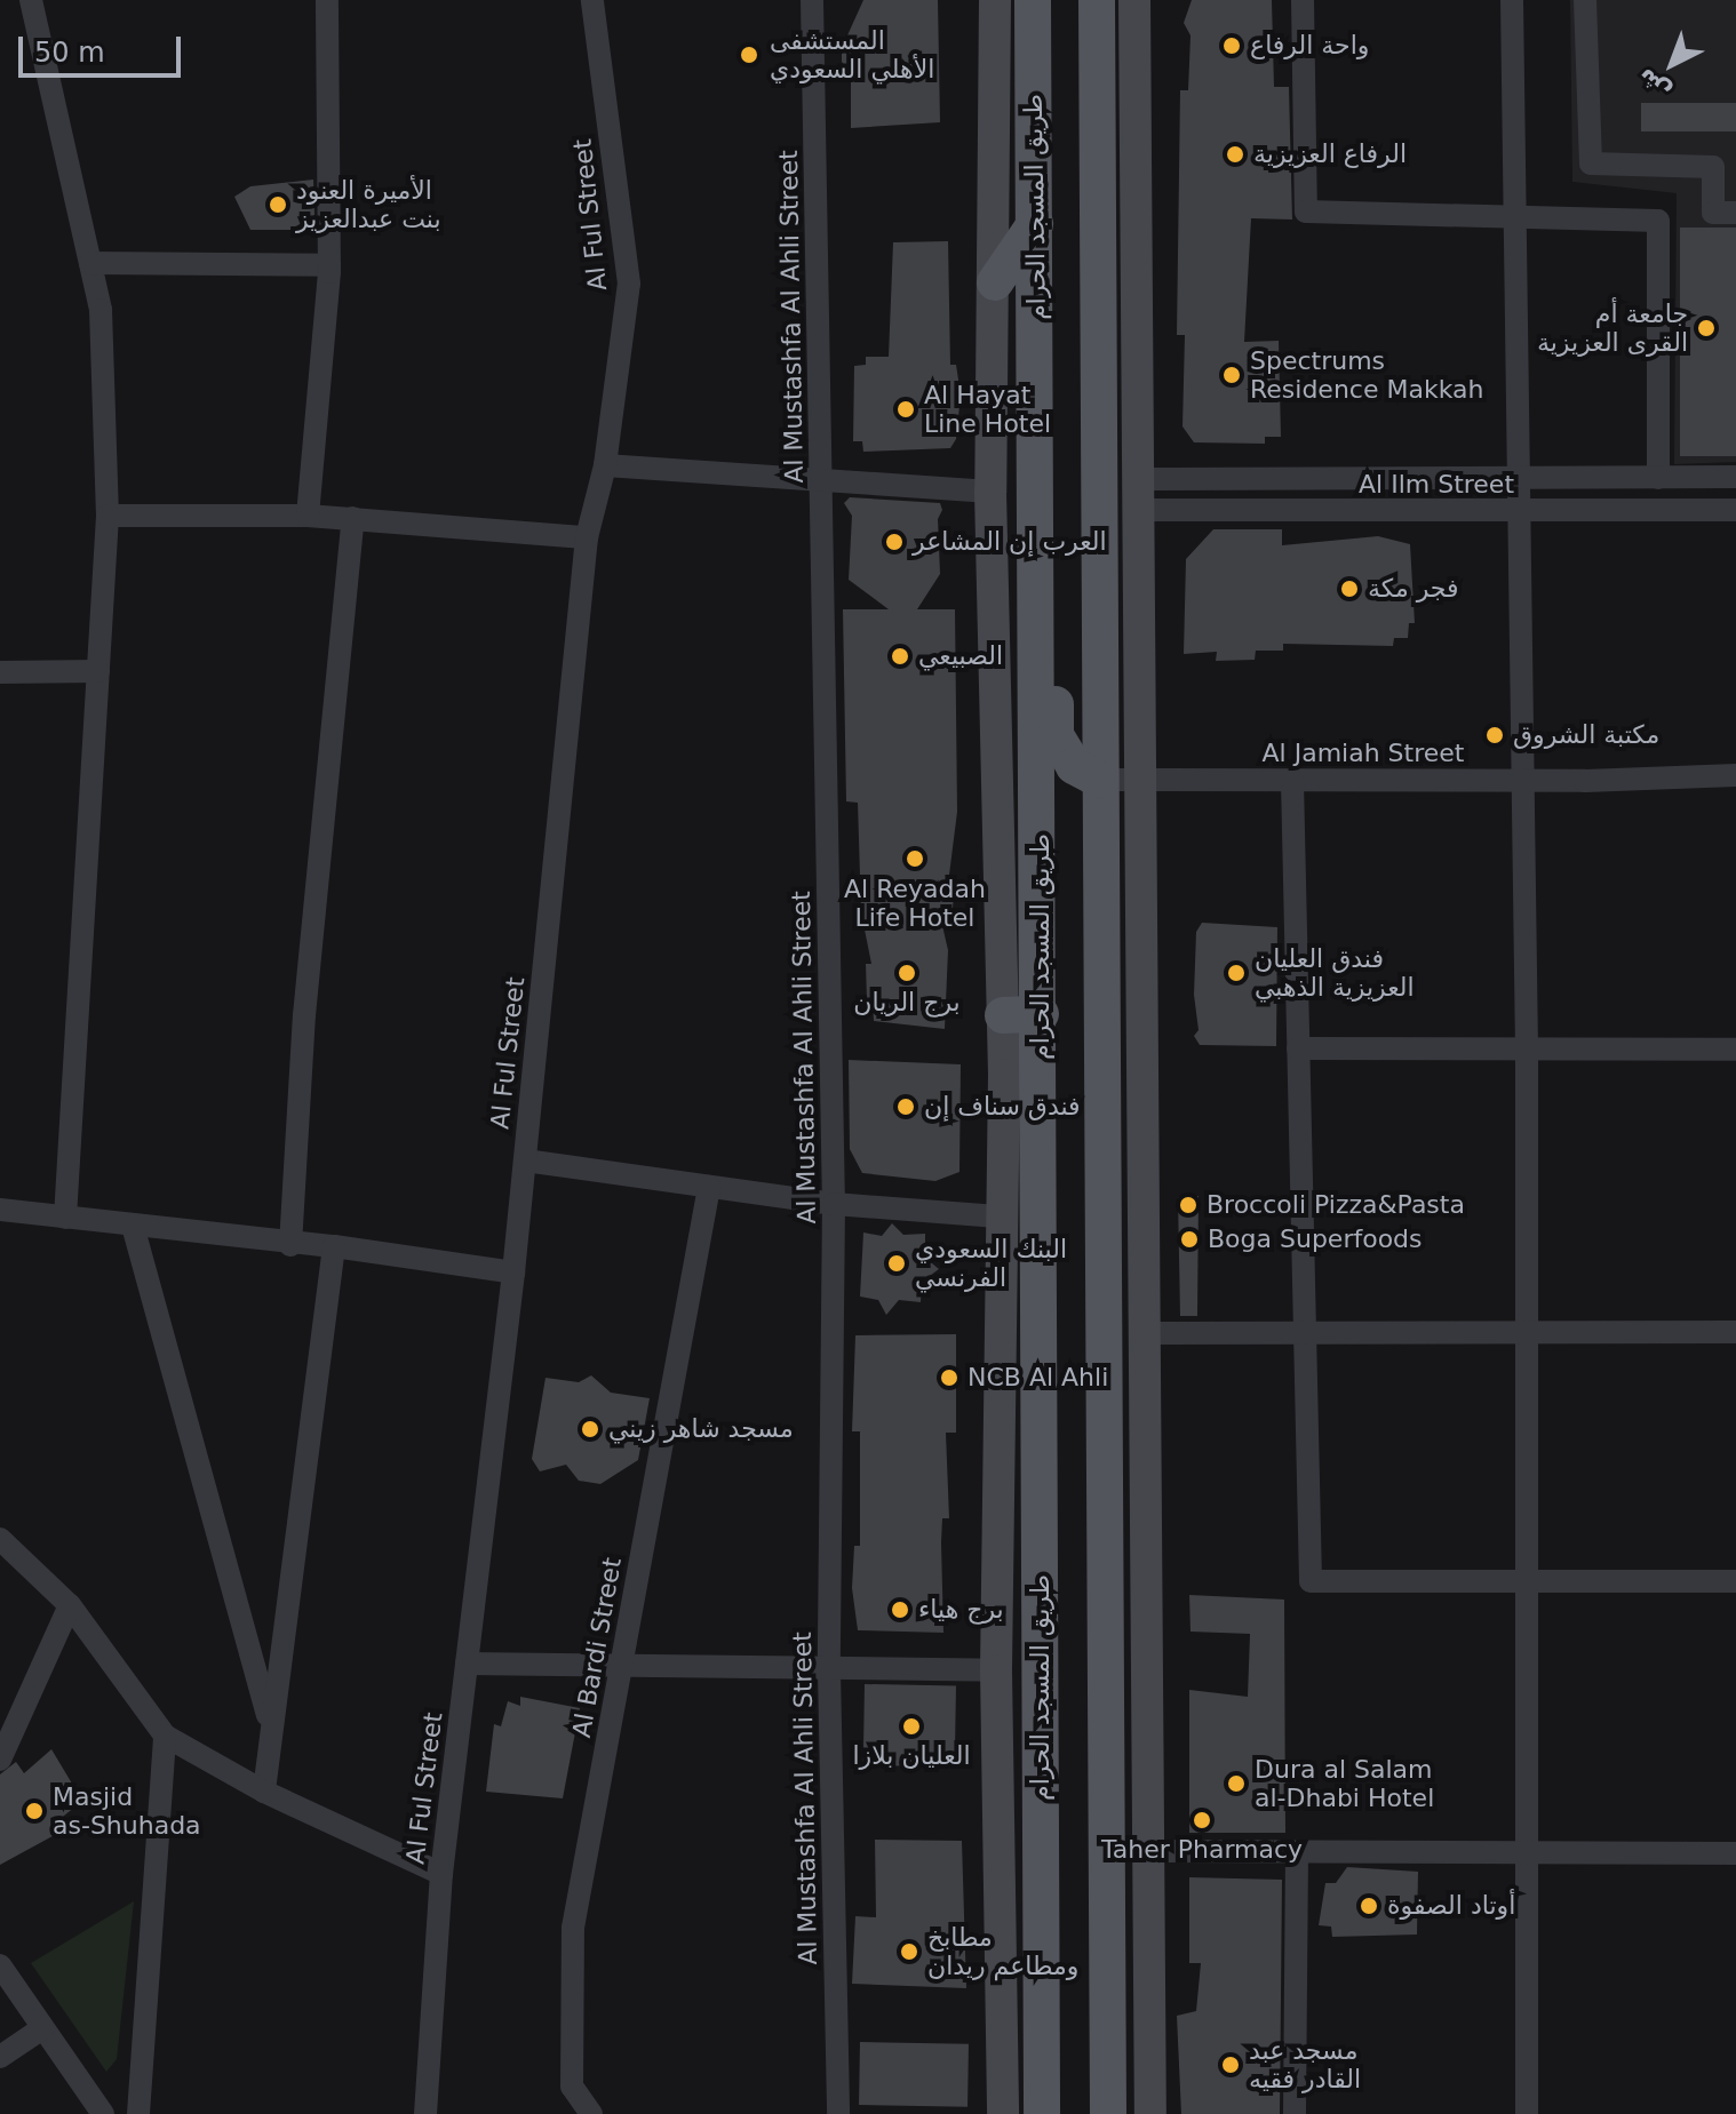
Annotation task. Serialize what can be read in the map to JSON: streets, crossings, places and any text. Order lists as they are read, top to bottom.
{
  "streets": {
    "main road": ["طريق المسجد الحرام"],
    "street": [
      "Al Ful Street",
      "Al Mustashfa Al Ahli Street",
      "Al Ilm Street",
      "Al Jamiah Street",
      "Al Bardi Street"
    ]
  },
  "places": [
    "واحة الرفاع",
    "المستشفى الأهلي السعودي",
    "الرفاع العزيزية",
    "الأميرة العنود بنت عبدالعزيز",
    "جامعة أم القرى العزيزية",
    "Spectrums Residence Makkah",
    "Al Hayat Line Hotel",
    "العرب إن المشاعر",
    "فجر مكة",
    "الصبيعي",
    "مكتبة الشروق",
    "Al Reyadah Life Hotel",
    "برج الريان",
    "فندق العليان العزيزية الذهبي",
    "فندق سناف إن",
    "Broccoli Pizza&Pasta",
    "Boga Superfoods",
    "البنك السعودي الفرنسي",
    "NCB Al Ahli",
    "مسجد شاهر زيني",
    "برج هياء",
    "العليان بلازا",
    "Dura al Salam al-Dhabi Hotel",
    "Masjid as-Shuhada",
    "Taher Pharmacy",
    "أوتاد الصفوة",
    "مطابخ ومطاعم ريدان",
    "مسجد عبد القادر فقيه"
  ],
  "scale_bar": "50 m",
  "north": "bottom left"
}
